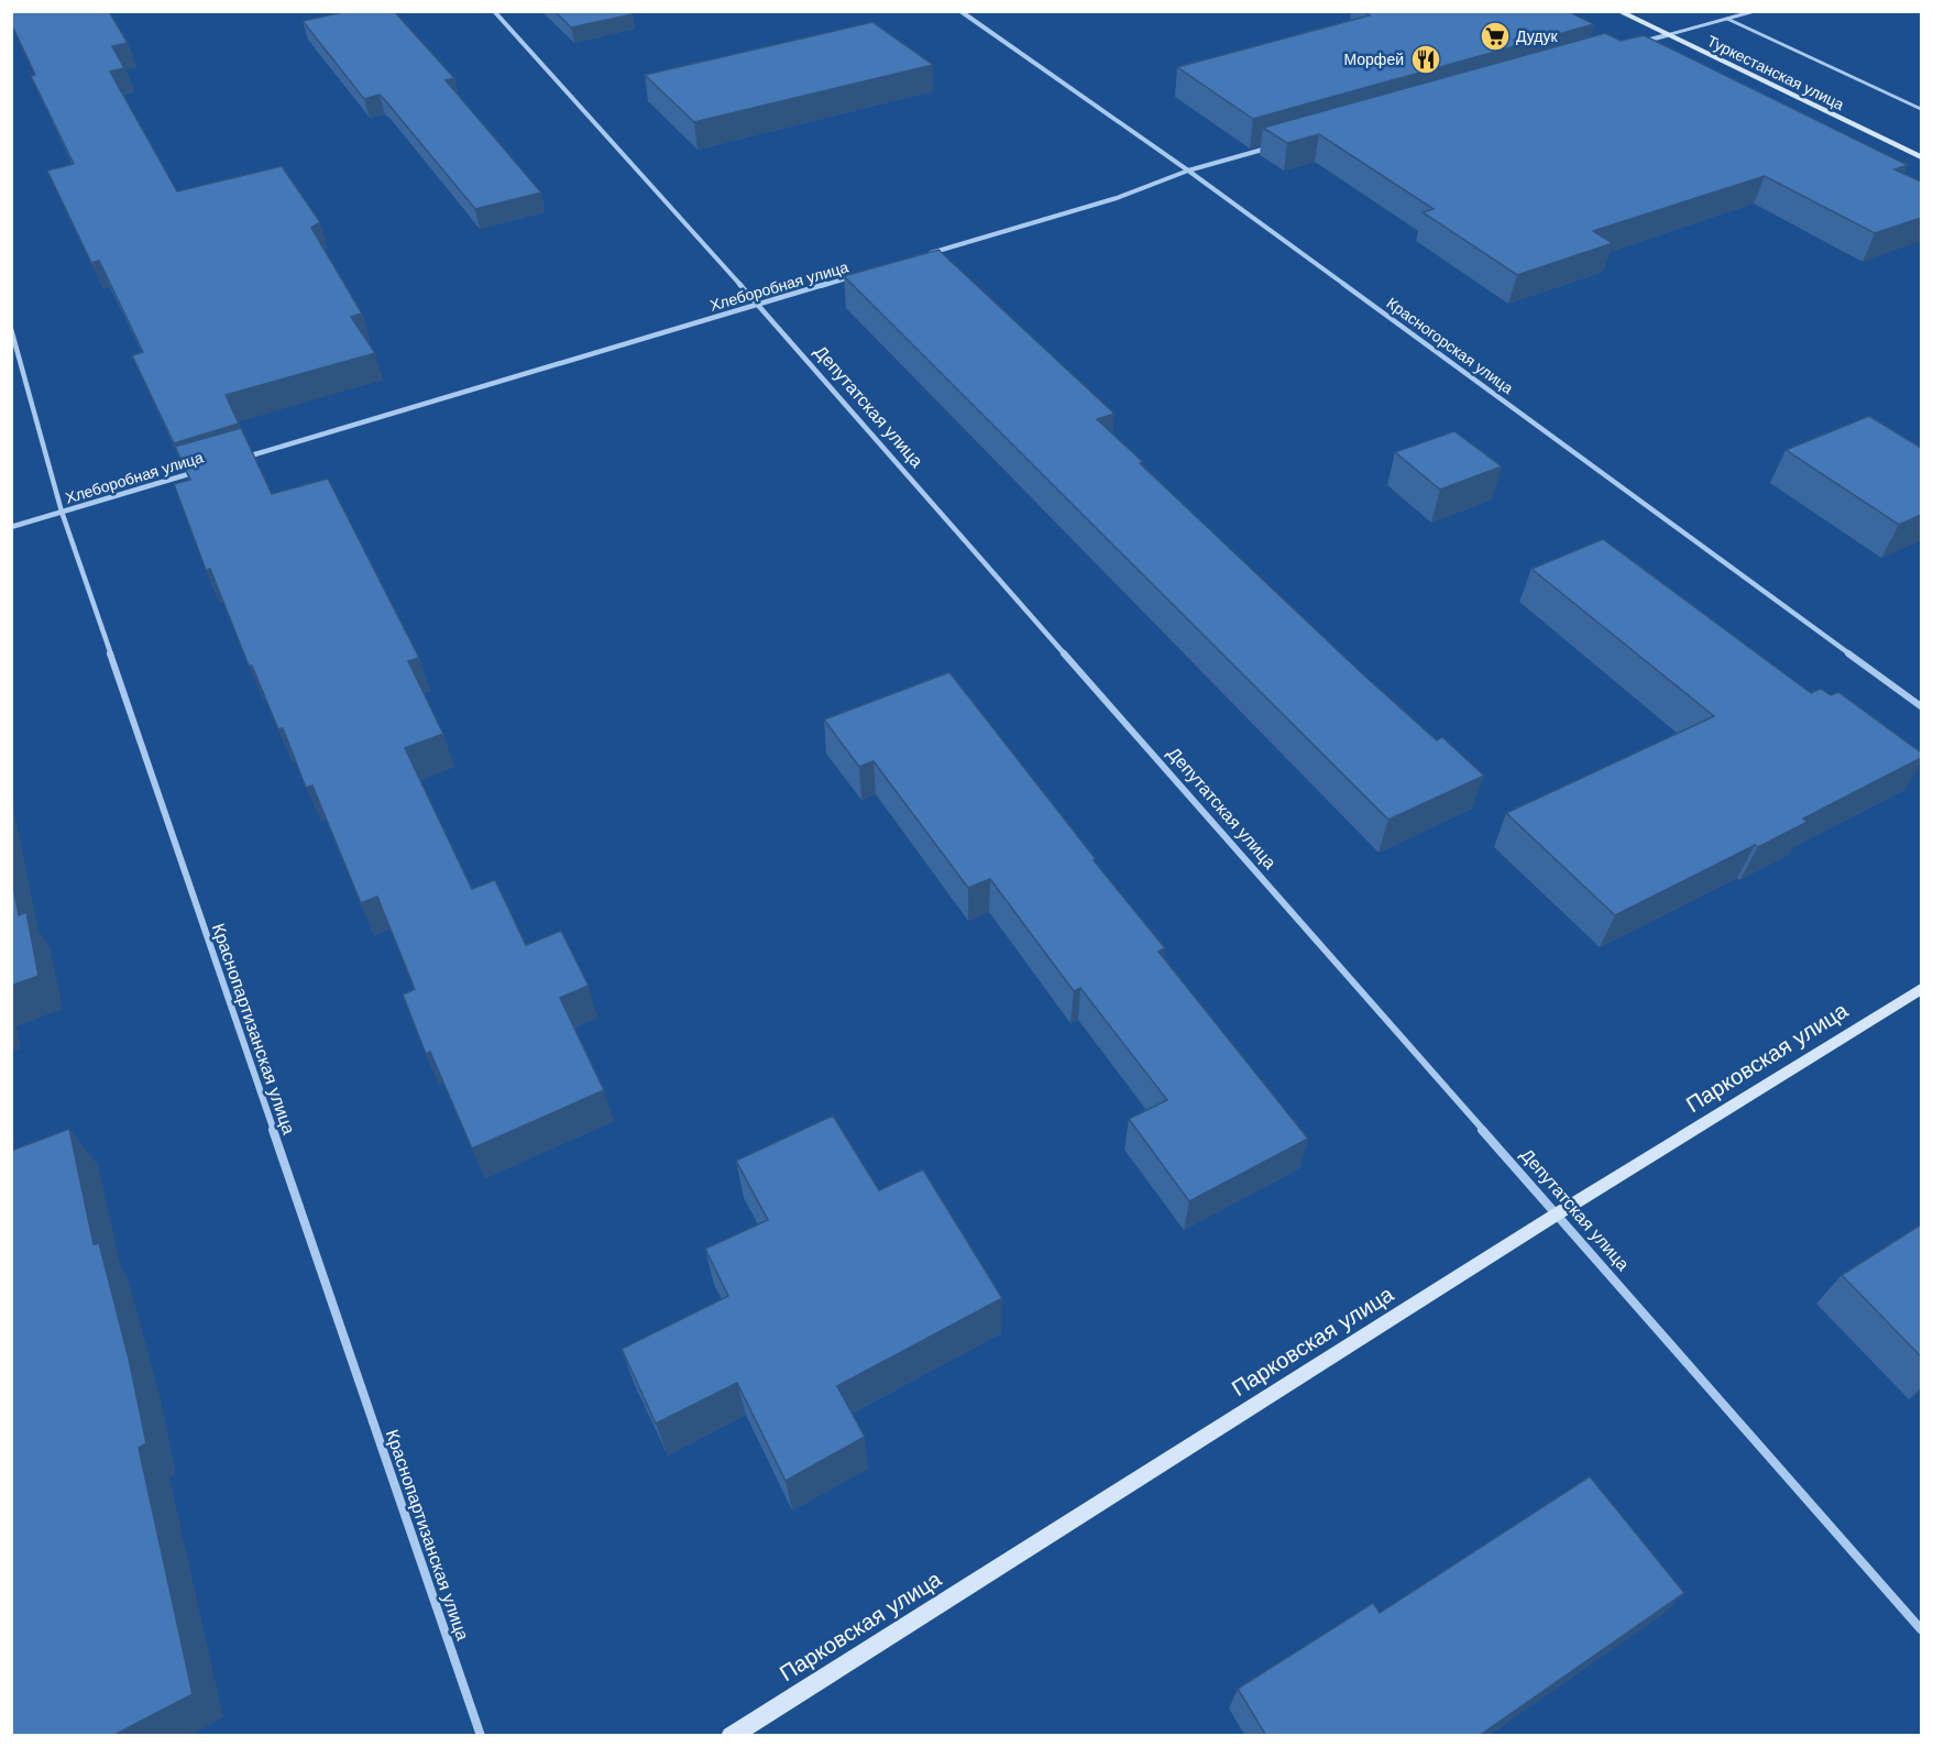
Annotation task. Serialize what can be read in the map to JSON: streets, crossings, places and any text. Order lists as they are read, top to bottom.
{
  "streets": {
    "street": [
      "Туркестанская улица",
      "Хлеборобная улица",
      "Красногорская улица",
      "Депутатская улица",
      "Краснопартизанская улица",
      "Парковская улица"
    ]
  },
  "crossings": [
    ["Хлеборобная улица", "Депутатская улица"],
    ["Хлеборобная улица", "Краснопартизанская улица"],
    ["Депутатская улица", "Парковская улица"]
  ],
  "places": {
    "supermarket": ["Дудук"],
    "restaurant": ["Морфей"]
  }
}
